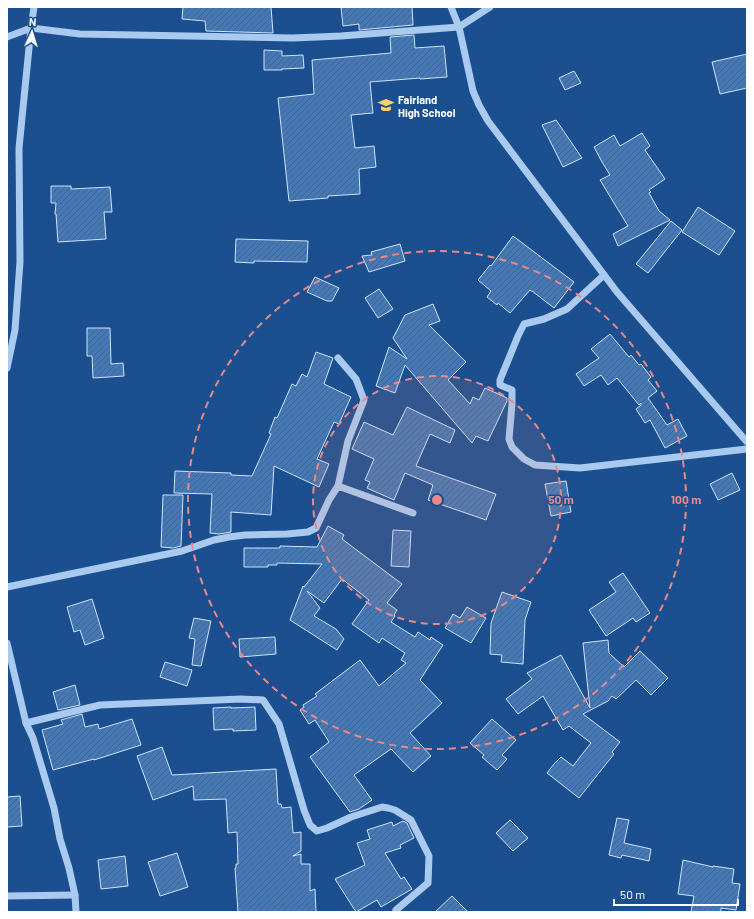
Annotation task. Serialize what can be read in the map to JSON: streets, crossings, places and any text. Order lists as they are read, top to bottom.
{
  "places": {
    "school or university": ["Fairland High School"]
  },
  "scale_bar": "50 m",
  "north": "top",
  "rings": ["50 m", "100 m"]
}
